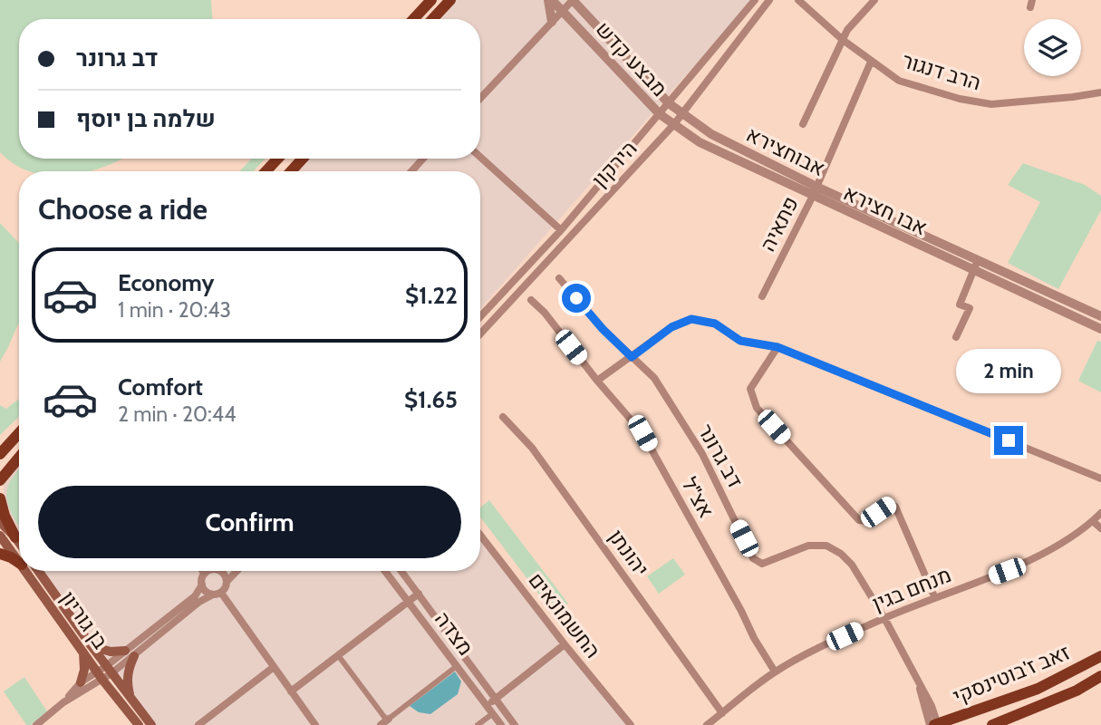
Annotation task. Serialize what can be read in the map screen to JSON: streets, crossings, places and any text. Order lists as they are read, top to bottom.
{
  "streets": {
    "main road": ["בן גוריון", "זאב ז'בוטינסקי"],
    "street": [
      "מבצע קדש",
      "הרב דנגור",
      "אבוחצירא",
      "הירקון",
      "אבו חצירא",
      "פתאיה",
      "דב גרונר",
      "אצ\"ל",
      "יהונתן",
      "מנחם בגין",
      "החשמונאים",
      "מצדה"
    ]
  },
  "crossings": [
    ["מבצע קדש", "אבוחצירא"],
    ["מבצע קדש", "הירקון"],
    ["מבצע קדש", "אבו חצירא"],
    ["הרב דנגור", "פתאיה"],
    ["אבוחצירא", "הירקון"],
    ["אבוחצירא", "אבו חצירא"],
    ["אבוחצירא", "פתאיה"],
    ["הירקון", "אבו חצירא"],
    ["אבו חצירא", "פתאיה"],
    ["דב גרונר", "מנחם בגין"],
    ["דב גרונר", "זאב ז'בוטינסקי"],
    ["אצ\"ל", "מנחם בגין"],
    ["יהונתן", "מנחם בגין"]
  ],
  "page": {
    "banner": ["דב גרונר", "שלמה בן יוסף"],
    "heading": "Choose a ride",
    "list": [
      {
        "name": "Economy",
        "note": "1 min · 20:43",
        "value": "$1.22"
      },
      {
        "name": "Comfort",
        "note": "2 min · 20:44",
        "value": "$1.65"
      }
    ],
    "bubble": "2 min",
    "buttons": "Confirm"
  }
}
